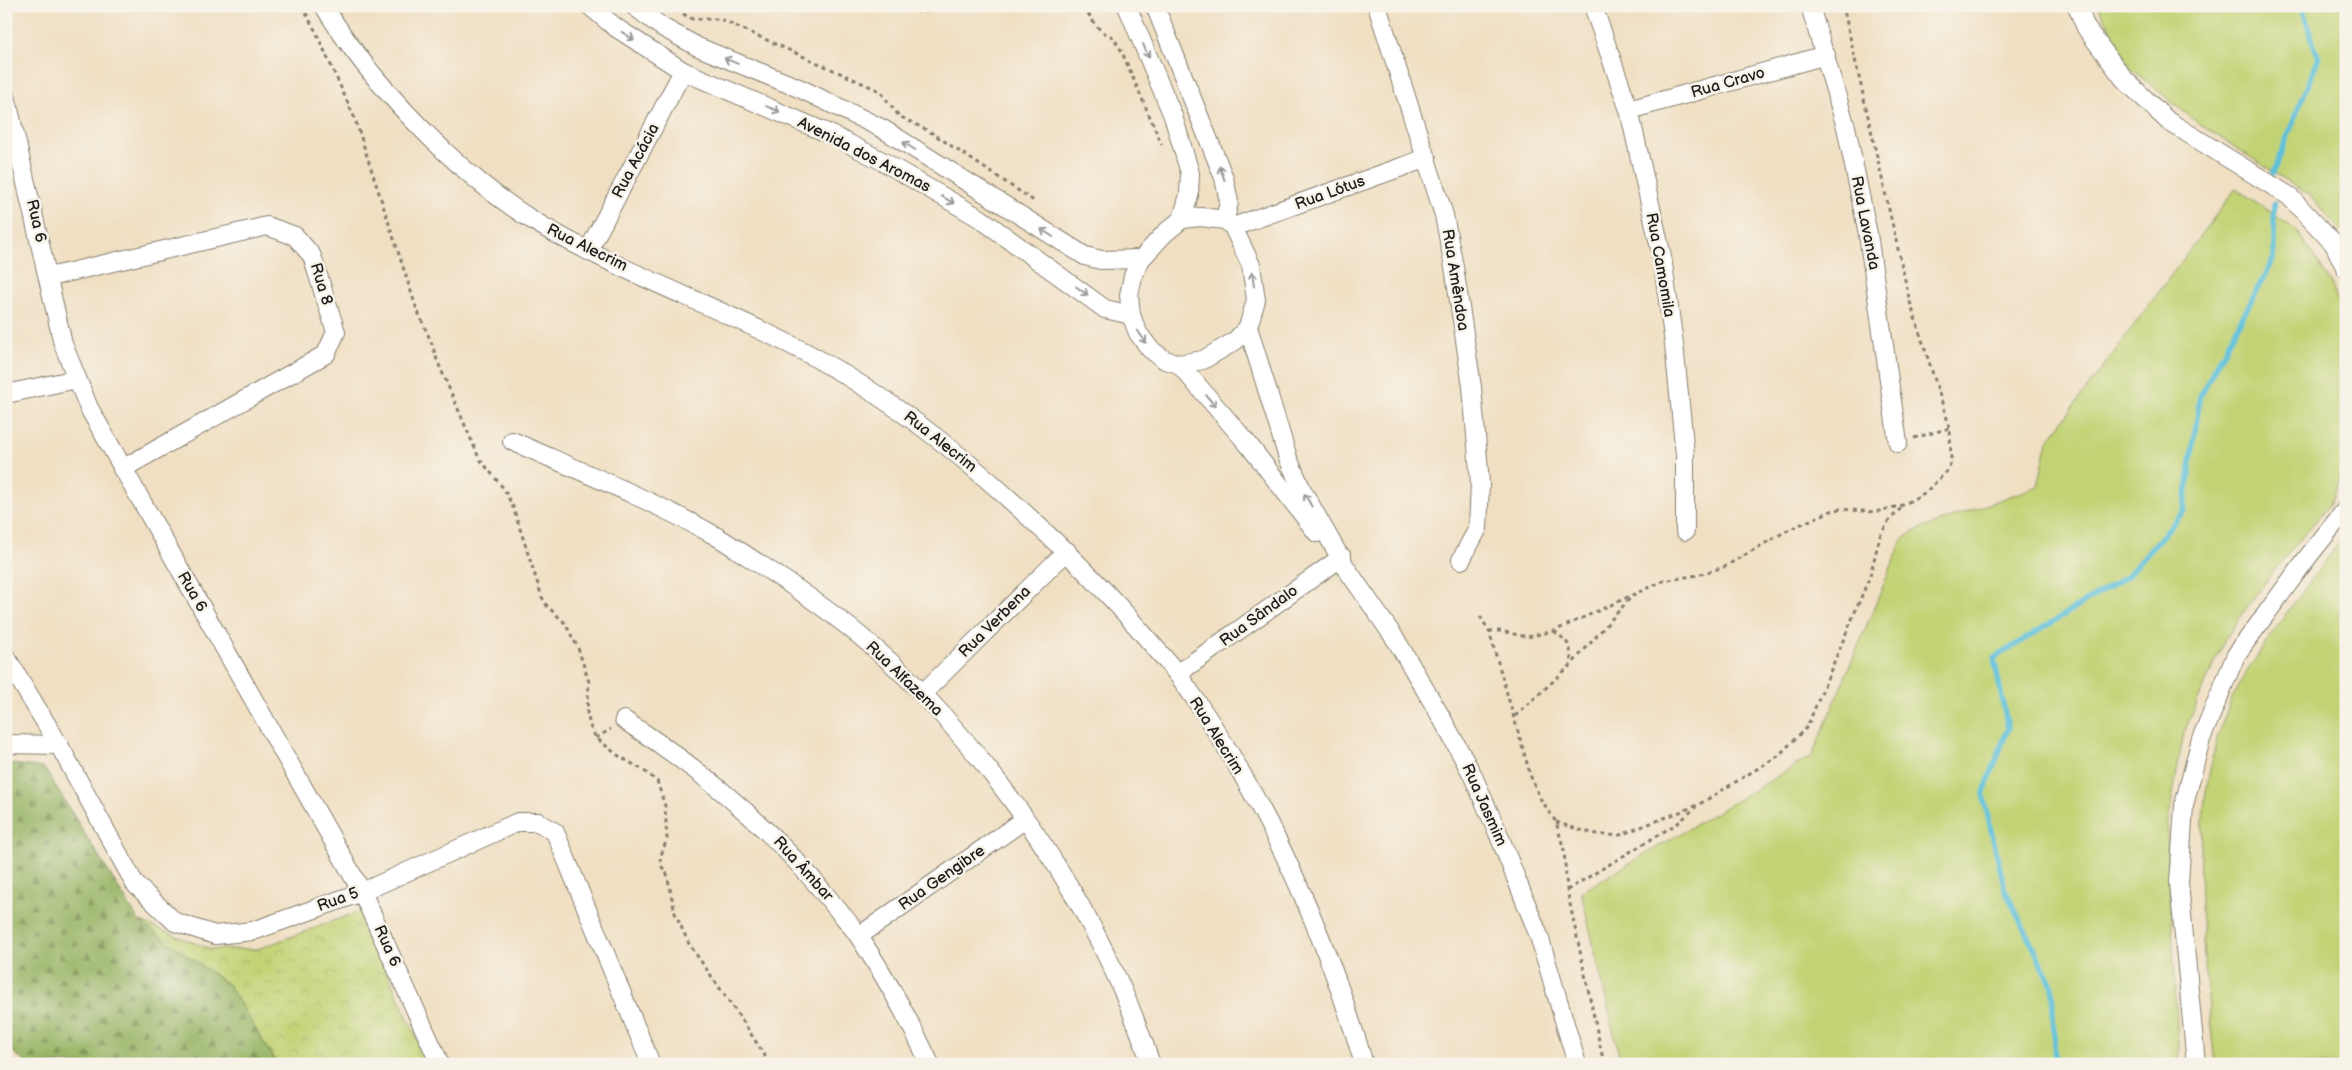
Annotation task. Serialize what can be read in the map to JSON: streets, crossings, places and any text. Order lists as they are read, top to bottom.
{
  "streets": {
    "street": [
      "Rua Cravo",
      "Avenida dos Aromas",
      "Rua Acácia",
      "Rua Lótus",
      "Rua 6",
      "Rua Lavanda",
      "Rua Alecrim",
      "Rua Camomila",
      "Rua Amêndoa",
      "Rua 8",
      "Rua Sândalo",
      "Rua Verbena",
      "Rua Alfazema",
      "Rua Jasmim",
      "Rua Âmbar",
      "Rua Gengibre",
      "Rua 5"
    ]
  },
  "crossings": [
    ["Rua Cravo", "Rua Lavanda"],
    ["Rua Cravo", "Rua Camomila"],
    ["Avenida dos Aromas", "Rua Acácia"],
    ["Avenida dos Aromas", "Rua Lótus"],
    ["Rua Acácia", "Rua Alecrim"],
    ["Rua Lótus", "Rua Amêndoa"],
    ["Rua 6", "Rua 8"],
    ["Rua 6", "Rua 5"],
    ["Rua Alecrim", "Rua Sândalo"],
    ["Rua Alecrim", "Rua Verbena"],
    ["Rua Sândalo", "Rua Jasmim"],
    ["Rua Verbena", "Rua Alfazema"],
    ["Rua Alfazema", "Rua Gengibre"],
    ["Rua Âmbar", "Rua Gengibre"]
  ]
}
